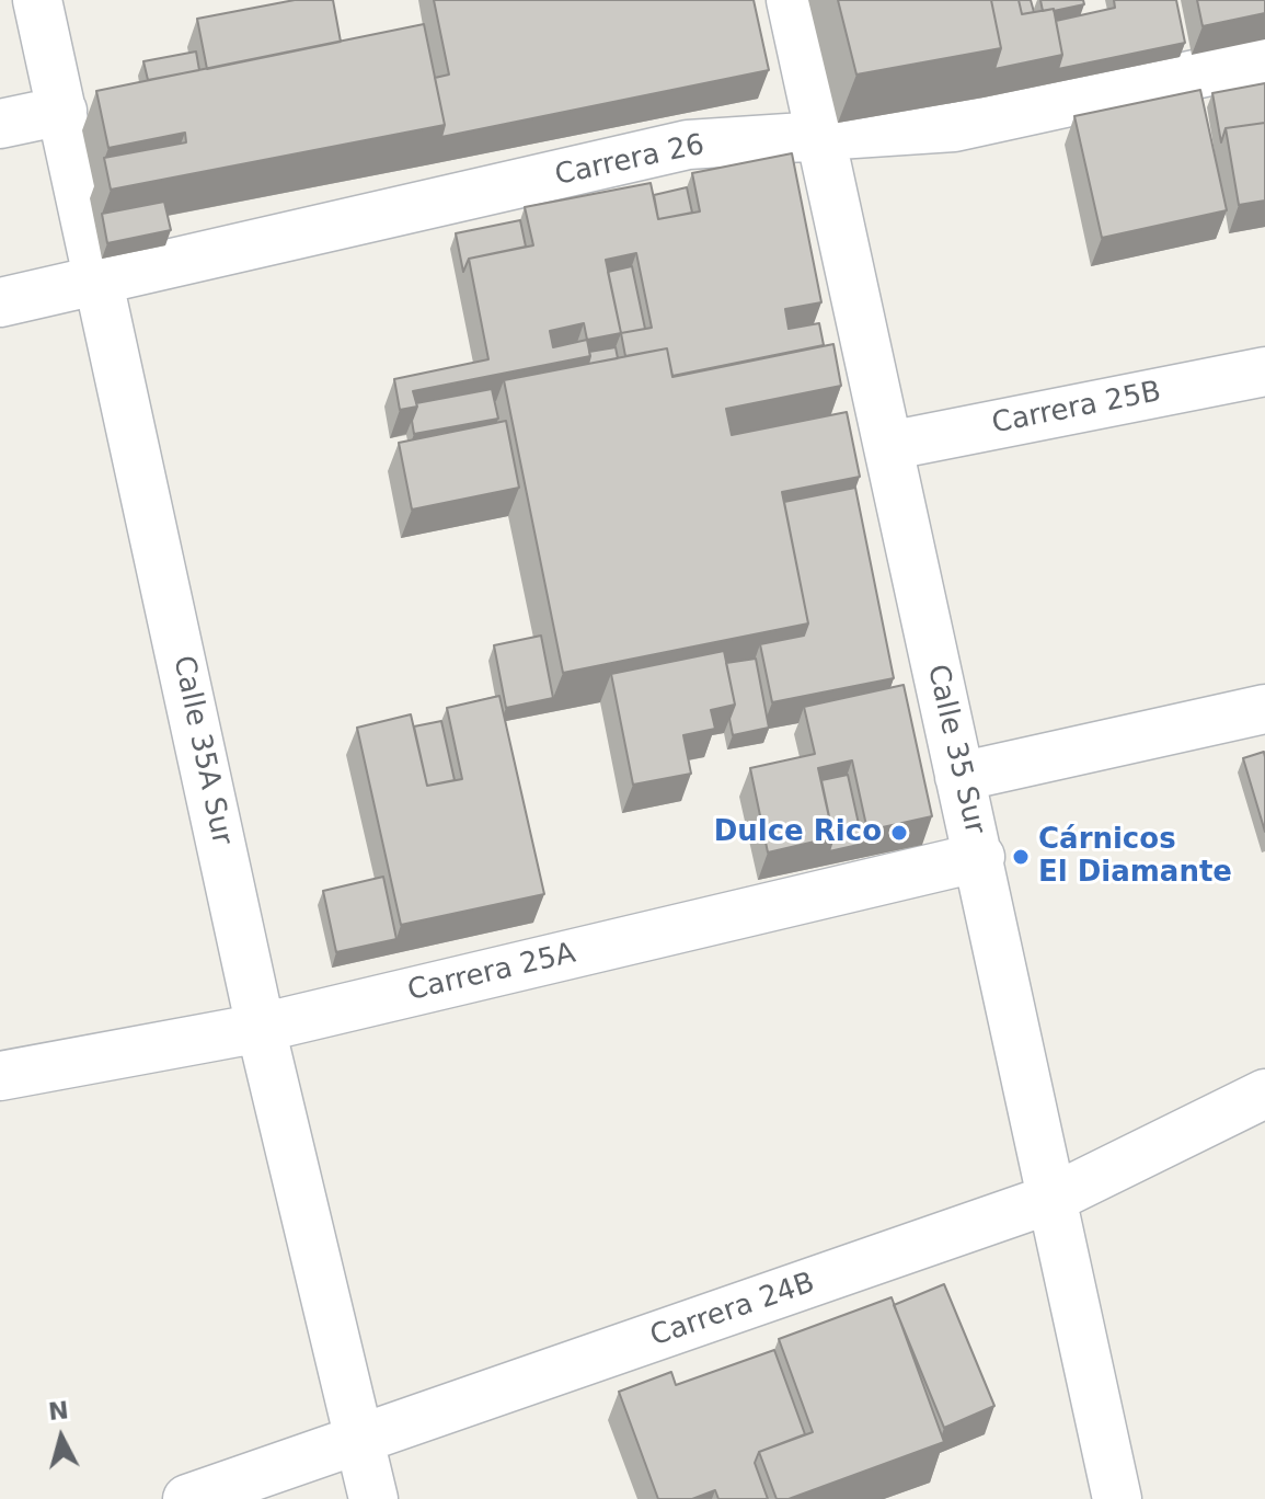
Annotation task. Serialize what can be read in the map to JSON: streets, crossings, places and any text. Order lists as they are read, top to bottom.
{
  "streets": {
    "street": [
      "Carrera 26",
      "Carrera 25B",
      "Calle 35 Sur",
      "Calle 35A Sur",
      "Carrera 25A",
      "Carrera 24B"
    ]
  },
  "crossings": [
    ["Carrera 26", "Calle 35 Sur"],
    ["Carrera 26", "Calle 35A Sur"],
    ["Carrera 25B", "Calle 35 Sur"],
    ["Calle 35 Sur", "Carrera 25A"],
    ["Calle 35 Sur", "Carrera 24B"],
    ["Calle 35A Sur", "Carrera 25A"],
    ["Calle 35A Sur", "Carrera 24B"]
  ],
  "places": ["Dulce Rico", "Cárnicos El Diamante"],
  "north": "top"
}
